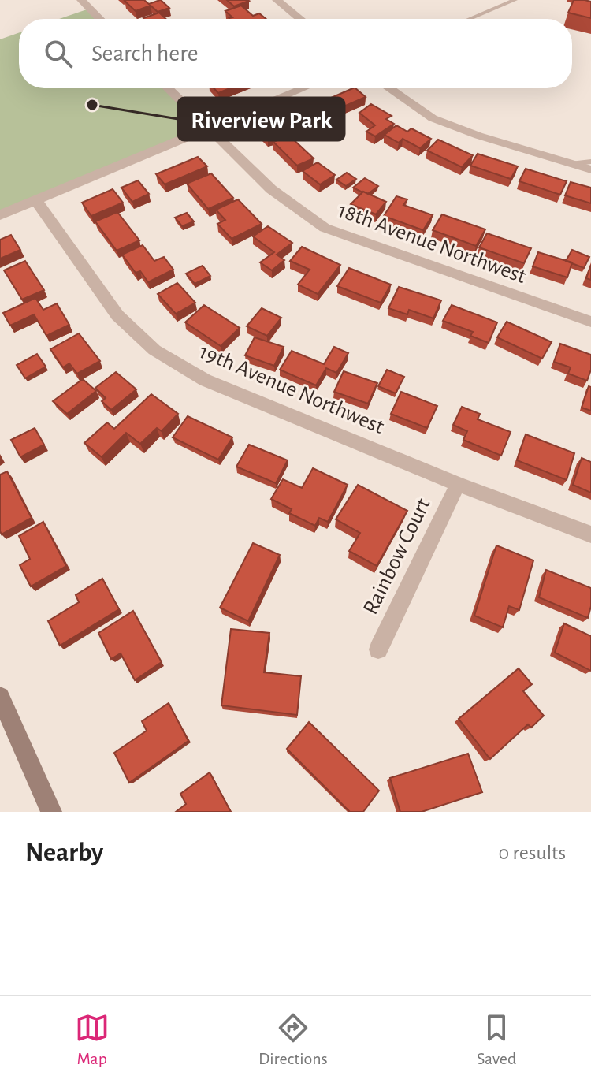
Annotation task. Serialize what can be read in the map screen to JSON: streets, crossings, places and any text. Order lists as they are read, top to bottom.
{
  "streets": {
    "street": ["18th Avenue Northwest", "19th Avenue Northwest", "Rainbow Court"]
  },
  "crossings": [
    ["19th Avenue Northwest", "Rainbow Court"]
  ],
  "places": ["Riverview Park"],
  "page": {
    "search": "Search here",
    "heading": ["Nearby", "0 results"],
    "nav": ["Map", "Directions", "Saved"]
  }
}
